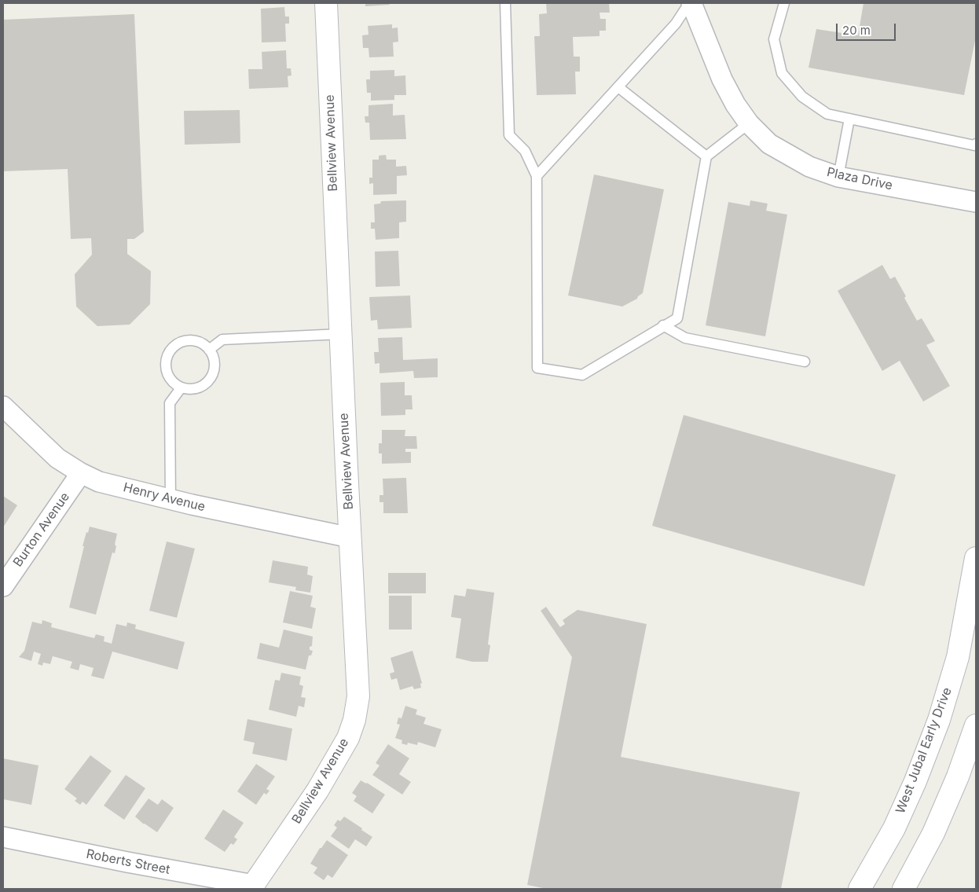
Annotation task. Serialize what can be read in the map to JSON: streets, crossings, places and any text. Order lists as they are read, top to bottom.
{
  "streets": {
    "street": [
      "Bellview Avenue",
      "Plaza Drive",
      "Henry Avenue",
      "Burton Avenue",
      "West Jubal Early Drive",
      "Roberts Street"
    ]
  },
  "crossings": [
    ["Bellview Avenue", "Henry Avenue"],
    ["Bellview Avenue", "Roberts Street"],
    ["Henry Avenue", "Burton Avenue"]
  ],
  "scale_bar": "20 m"
}
